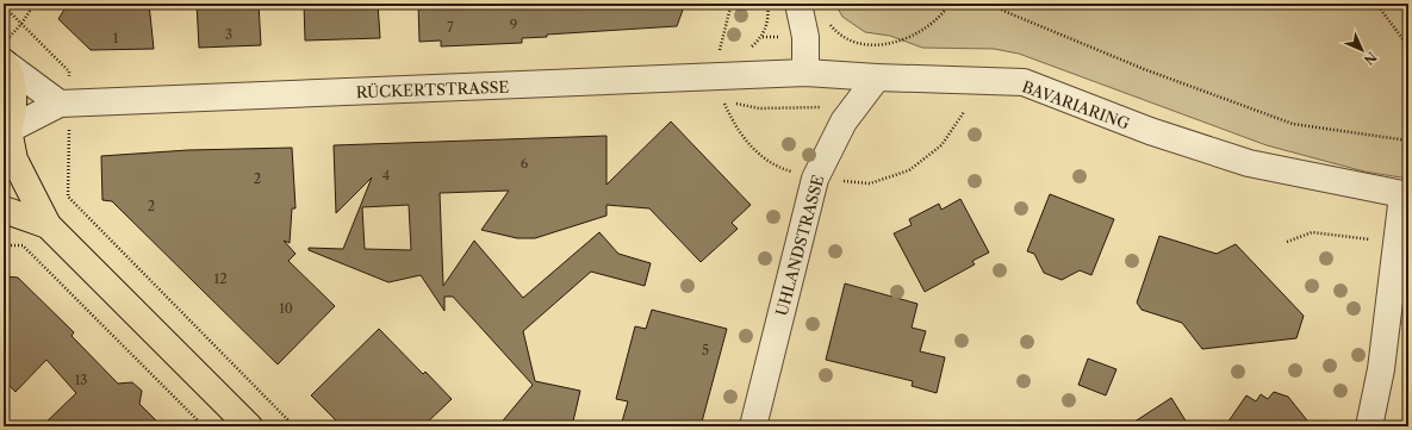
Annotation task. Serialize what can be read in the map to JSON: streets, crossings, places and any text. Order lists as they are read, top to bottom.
{
  "streets": {
    "street": ["RÜCKERTSTRASSE", "BAVARIARING", "UHLANDSTRASSE"]
  },
  "crossings": [
    ["RÜCKERTSTRASSE", "BAVARIARING"],
    ["BAVARIARING", "UHLANDSTRASSE"]
  ],
  "house_numbers": [
    "9",
    "7",
    "3",
    "1",
    "6",
    "4",
    "2",
    "2",
    "12",
    "10",
    "5",
    "13"
  ],
  "north": "bottom right"
}
